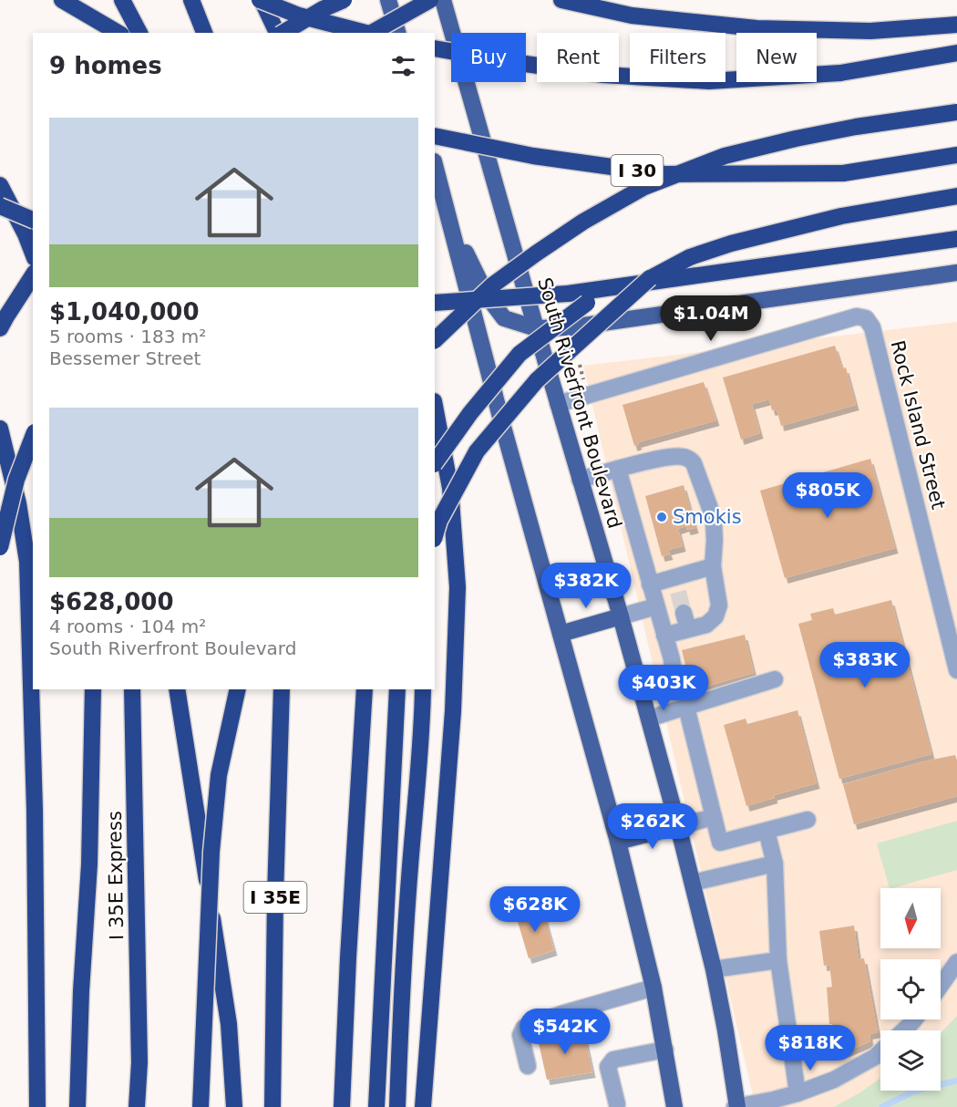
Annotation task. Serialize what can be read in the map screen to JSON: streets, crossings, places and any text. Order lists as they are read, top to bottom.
{
  "streets": {
    "highway": ["I 30", "I 35E Express", "I 35E"],
    "main road": ["South Riverfront Boulevard"],
    "street": ["Rock Island Street"]
  },
  "places": ["Smokis"],
  "north": "bottom",
  "page": {
    "chip": [
      "Buy",
      "Rent",
      "Filters",
      "New"
    ],
    "heading": "9 homes",
    "list": [
      {
        "name": "$1,040,000",
        "note": "5 rooms · 183 m² · Bessemer Street"
      },
      {
        "name": "$628,000",
        "note": "4 rooms · 104 m² · South Riverfront Boulevard"
      }
    ],
    "price": [
      "$1.04M",
      "$805K",
      "$382K",
      "$383K",
      "$403K",
      "$262K",
      "$628K",
      "$542K",
      "$818K"
    ]
  }
}
